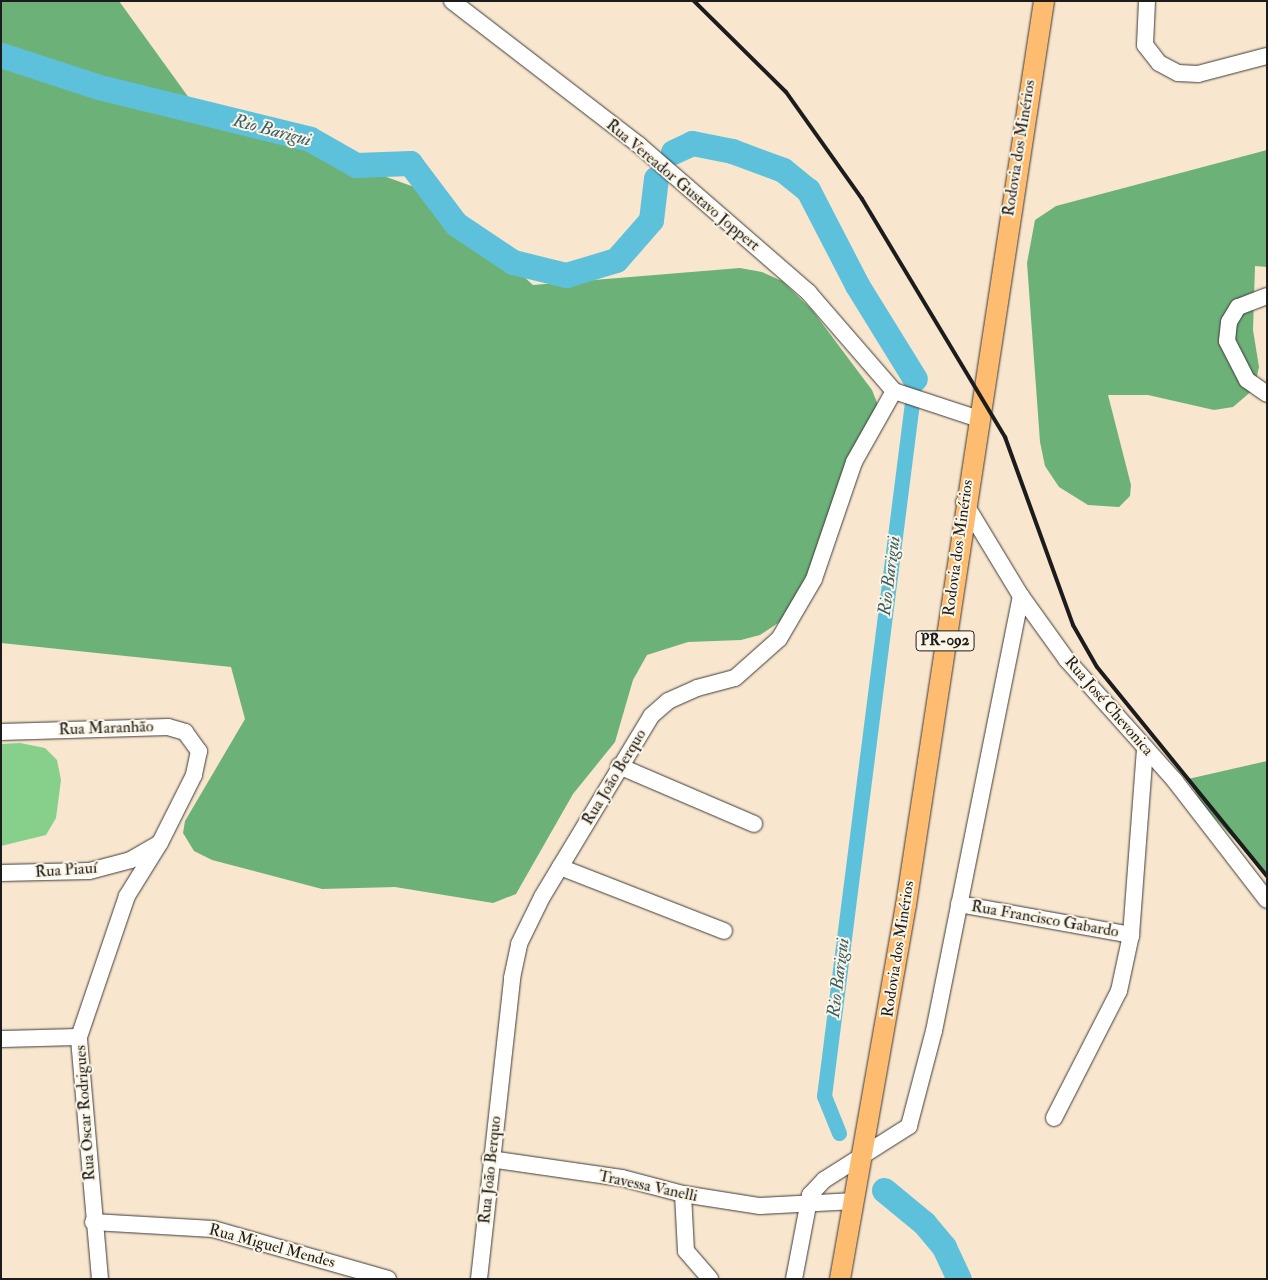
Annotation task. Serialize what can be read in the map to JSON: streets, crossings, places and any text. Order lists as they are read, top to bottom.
{
  "streets": {
    "main road": ["Rodovia dos Minérios", "PR-092"],
    "street": [
      "Rua Vereador Gustavo Joppert",
      "Rua José Chevonica",
      "Rua Maranhão",
      "Rua João Berquo",
      "Rua Piauí",
      "Rua Francisco Gabardo",
      "Rua Oscar Rodrigues",
      "Travessa Vanelli",
      "Rua Miguel Mendes"
    ]
  },
  "crossings": [
    ["Rodovia dos Minérios", "Rua José Chevonica"],
    ["Rodovia dos Minérios", "Travessa Vanelli"],
    ["Rua Vereador Gustavo Joppert", "Rua João Berquo"],
    ["Rua Maranhão", "Rua Oscar Rodrigues"],
    ["Rua João Berquo", "Travessa Vanelli"],
    ["Rua Piauí", "Rua Oscar Rodrigues"],
    ["Rua Oscar Rodrigues", "Rua Miguel Mendes"]
  ],
  "water": ["Rio Barigui"]
}
